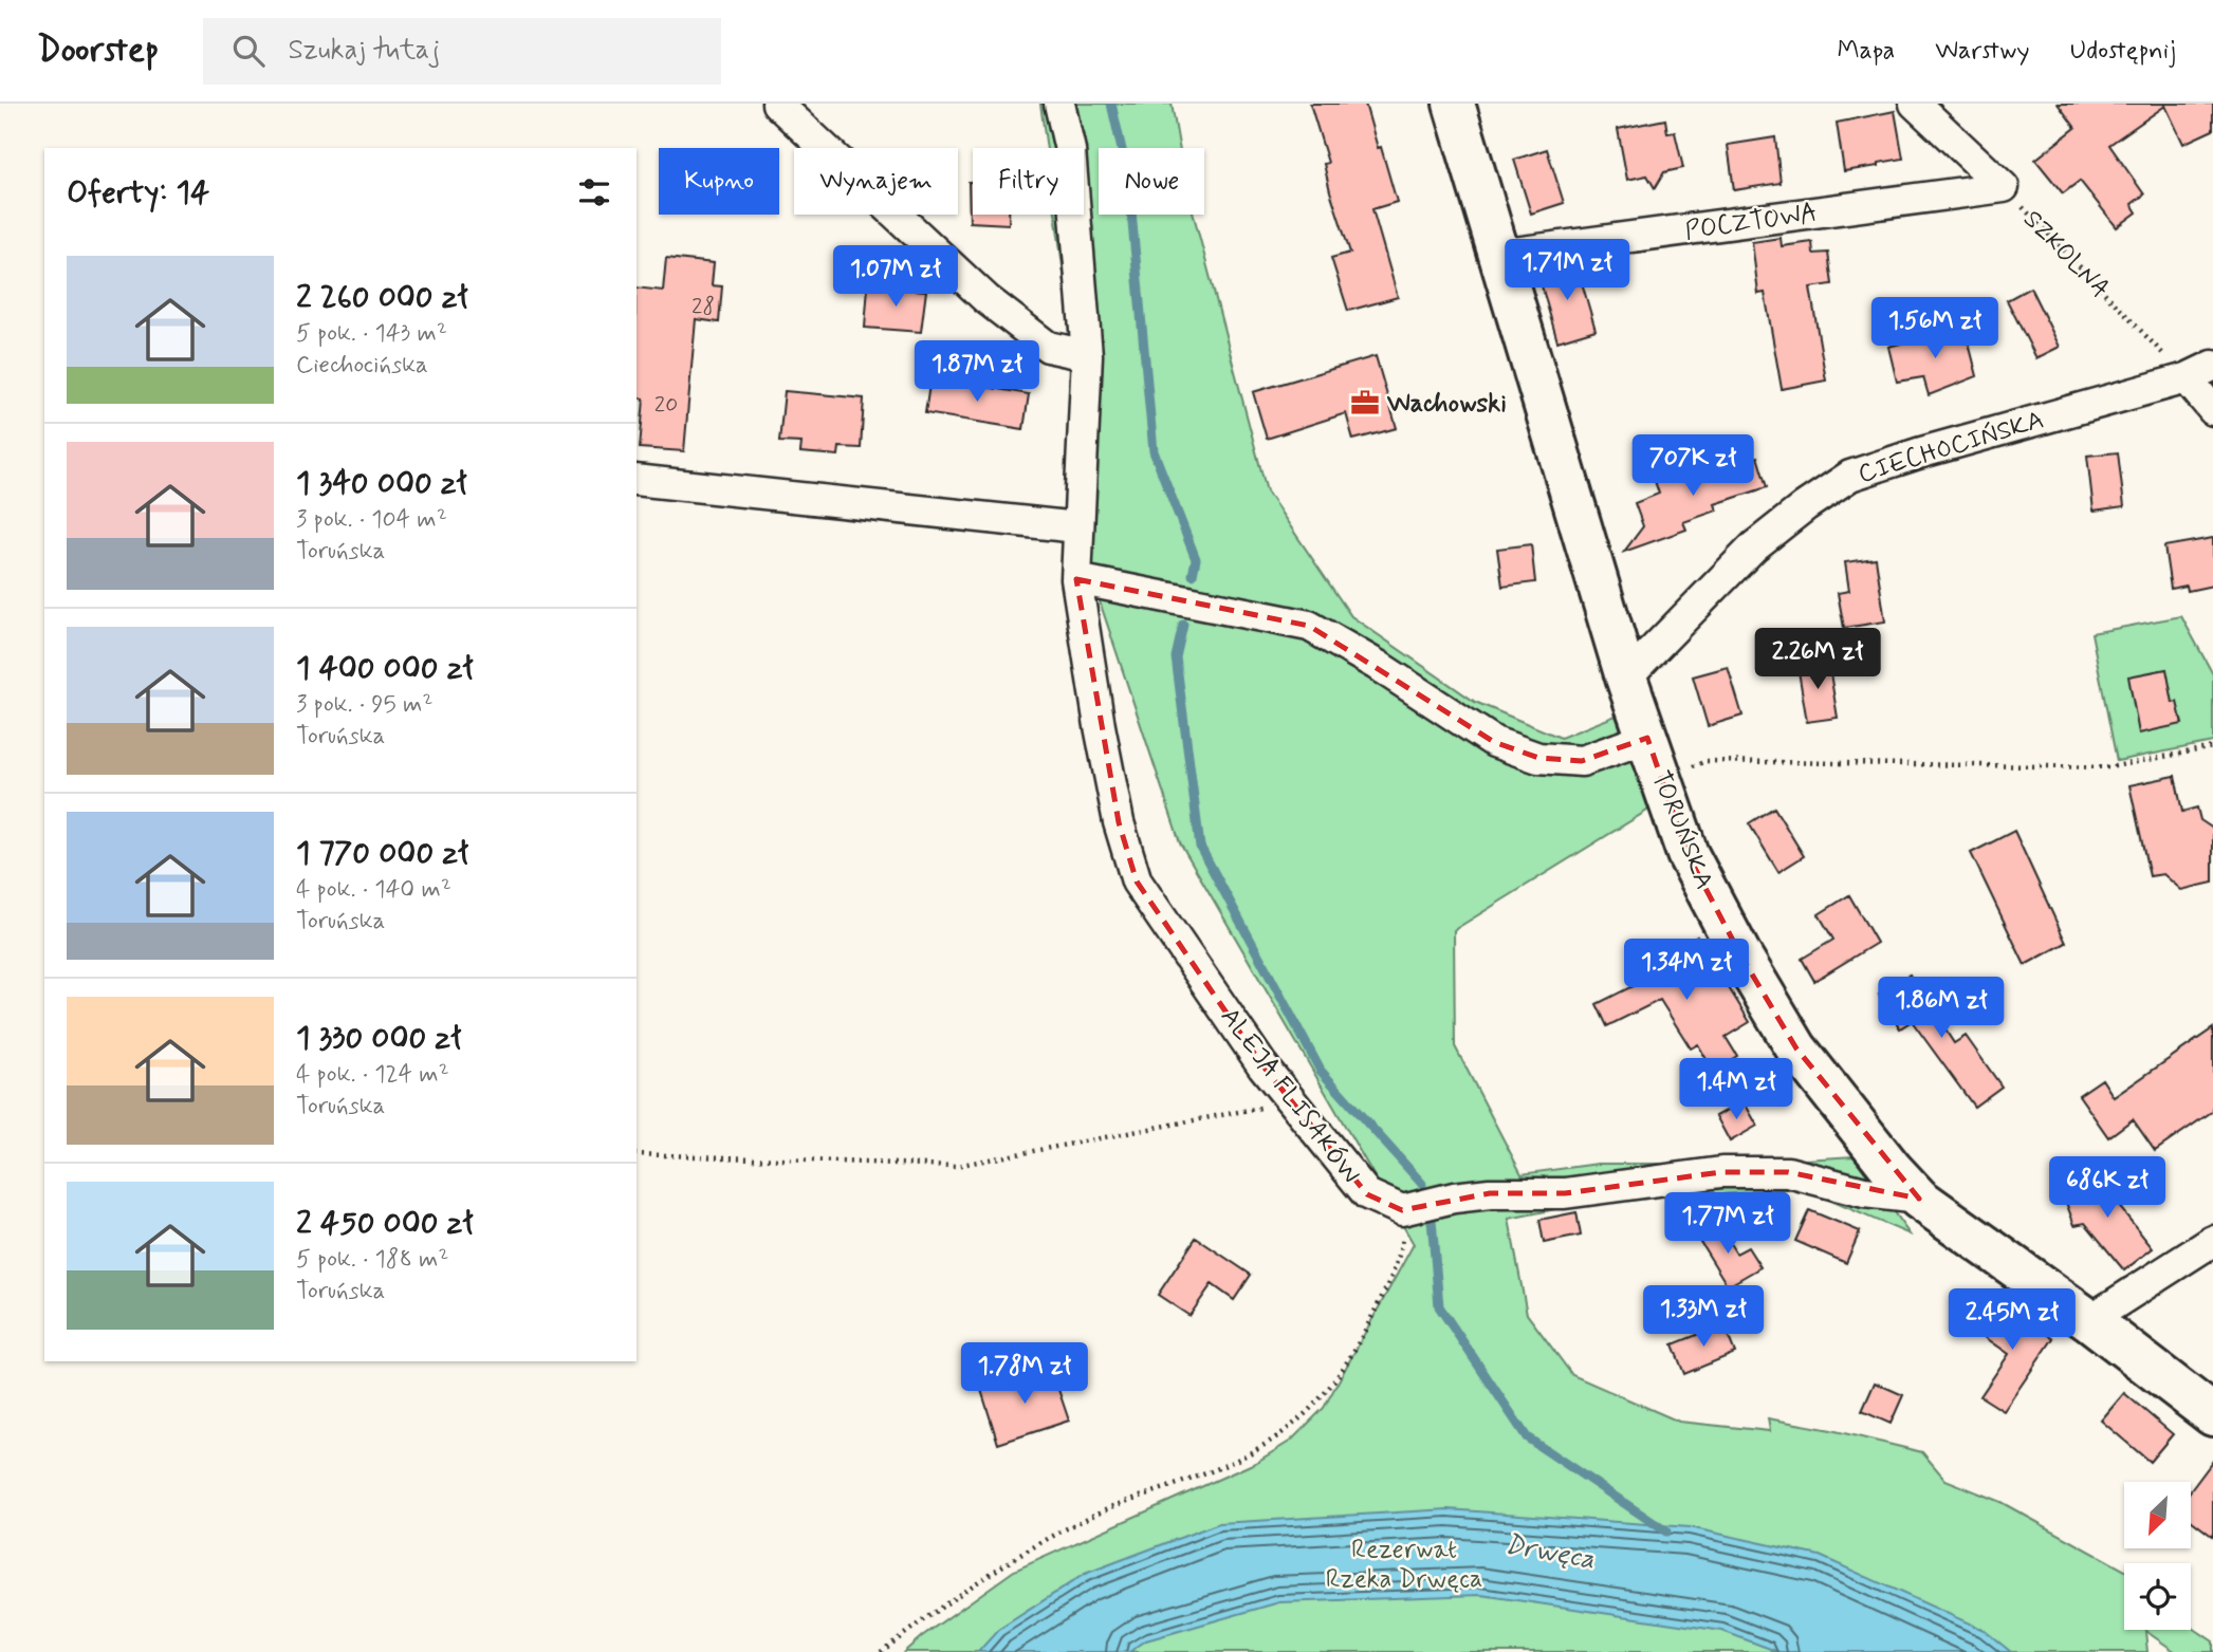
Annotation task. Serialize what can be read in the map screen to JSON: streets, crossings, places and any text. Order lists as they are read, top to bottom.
{
  "streets": {
    "main road": ["TORUŃSKA"],
    "street": [
      "POCZTOWA",
      "SZKOLNA",
      "CIECHOCIŃSKA",
      "ALEJA FLISAKÓW"
    ]
  },
  "crossings": [
    ["POCZTOWA", "SZKOLNA"],
    ["POCZTOWA", "TORUŃSKA"],
    ["SZKOLNA", "CIECHOCIŃSKA"],
    ["CIECHOCIŃSKA", "TORUŃSKA"]
  ],
  "water": ["Drwęca"],
  "parks": ["Rezerwat Rzeka Drwęca"],
  "places": {
    "office": ["Wachowski"]
  },
  "house_numbers": ["28", "20"],
  "north": "bottom left",
  "page": {
    "header": "Doorstep",
    "search": "Szukaj tutaj",
    "nav": ["Mapa", "Warstwy", "Udostępnij"],
    "chip": [
      "Kupno",
      "Wynajem",
      "Filtry",
      "Nowe"
    ],
    "heading": "Oferty: 14",
    "list": [
      {
        "name": "2 260 000 zł",
        "note": "5 pok. · 143 m² · Ciechocińska"
      },
      {
        "name": "1 340 000 zł",
        "note": "3 pok. · 104 m² · Toruńska"
      },
      {
        "name": "1 400 000 zł",
        "note": "3 pok. · 95 m² · Toruńska"
      },
      {
        "name": "1 770 000 zł",
        "note": "4 pok. · 140 m² · Toruńska"
      },
      {
        "name": "1 330 000 zł",
        "note": "4 pok. · 124 m² · Toruńska"
      },
      {
        "name": "2 450 000 zł",
        "note": "5 pok. · 188 m² · Toruńska"
      }
    ],
    "price": [
      "1.71M zł",
      "1.07M zł",
      "1.56M zł",
      "1.87M zł",
      "707K zł",
      "2.26M zł",
      "1.34M zł",
      "1.86M zł",
      "1.4M zł",
      "686K zł",
      "1.77M zł",
      "1.33M zł",
      "2.45M zł",
      "1.78M zł"
    ]
  }
}
